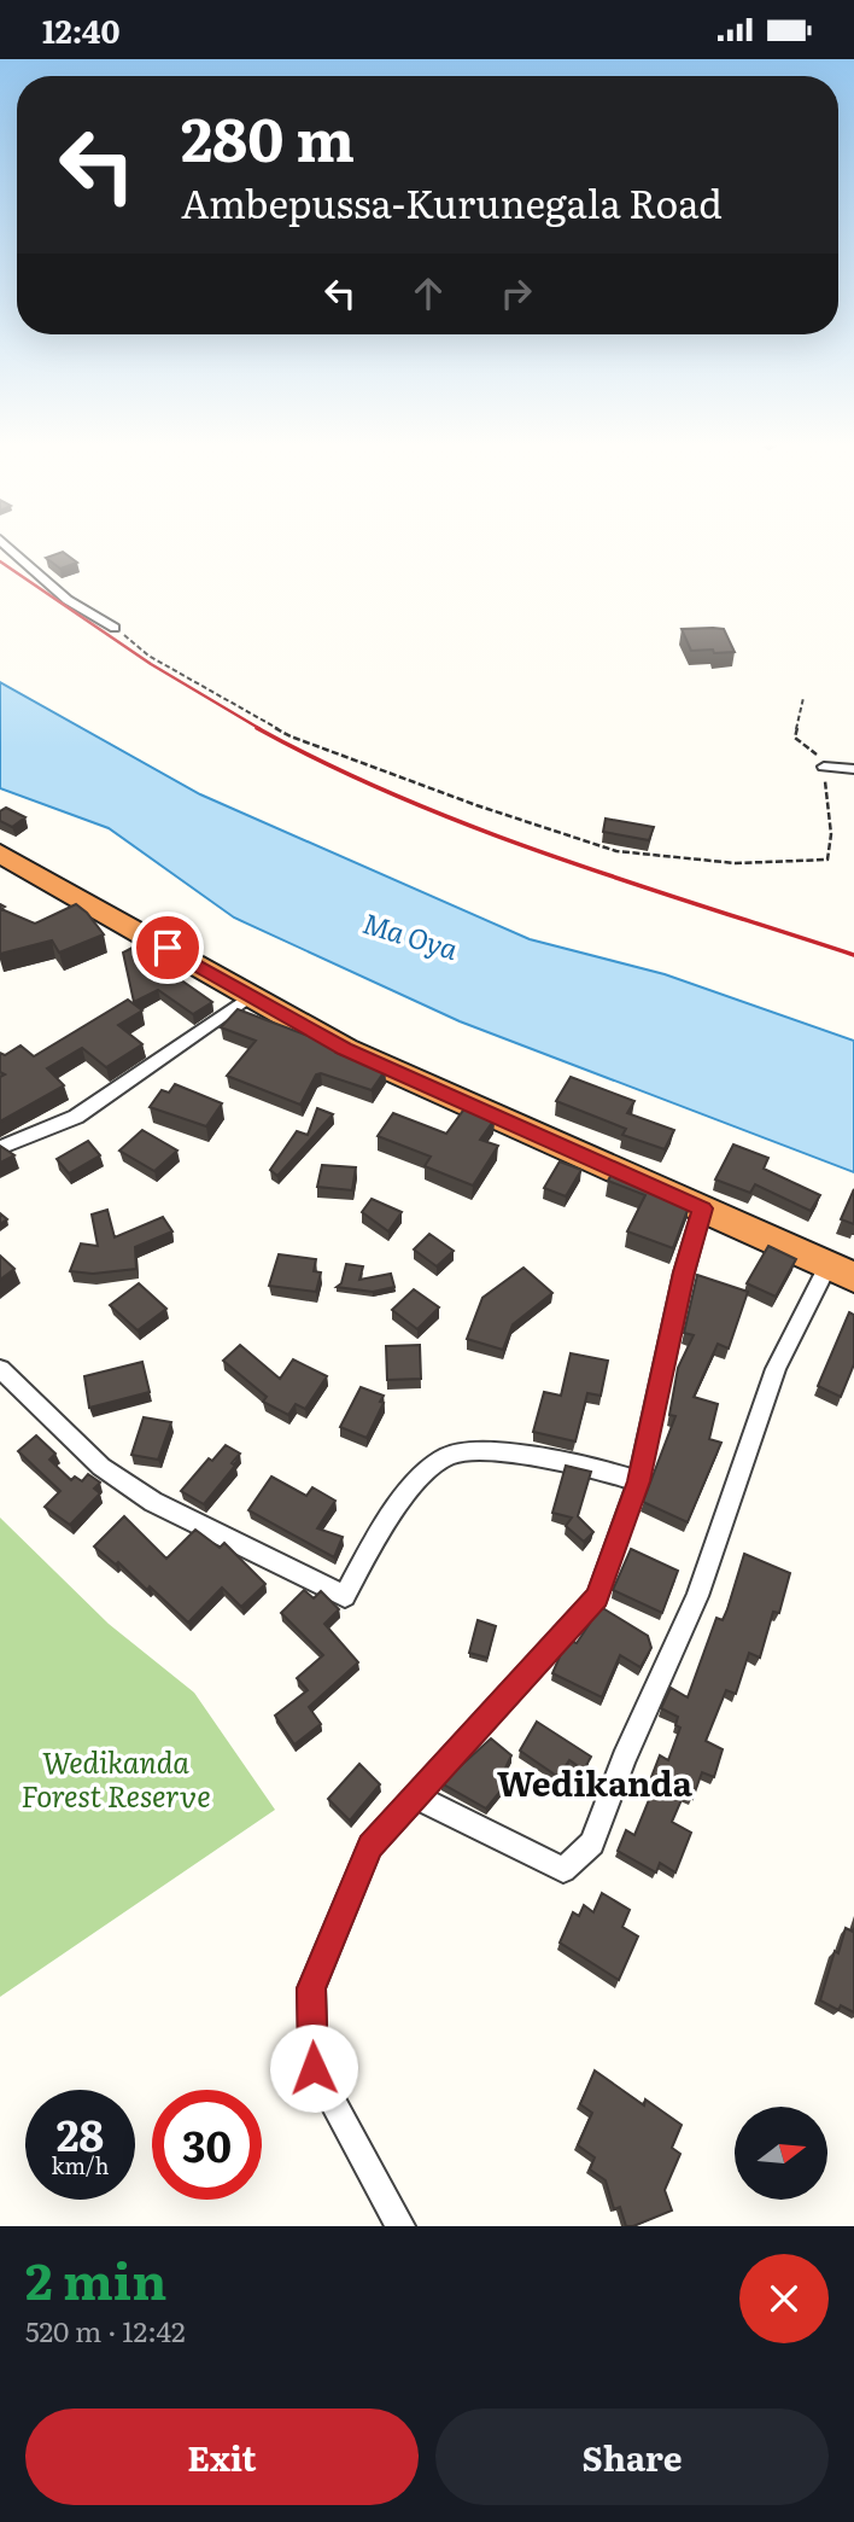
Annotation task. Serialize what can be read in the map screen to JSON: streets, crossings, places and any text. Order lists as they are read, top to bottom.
{
  "districts": ["Wedikanda"],
  "water": ["Ma Oya"],
  "parks": ["Wedikanda Forest Reserve"],
  "north": "right",
  "page": {
    "status": "12:40",
    "turn": ["280 m", "Ambepussa-Kurunegala Road"],
    "speed": "28 km/h",
    "limit": "30",
    "heading": ["2 min", "520 m · 12:42"],
    "buttons": ["Exit", "Share"]
  }
}
